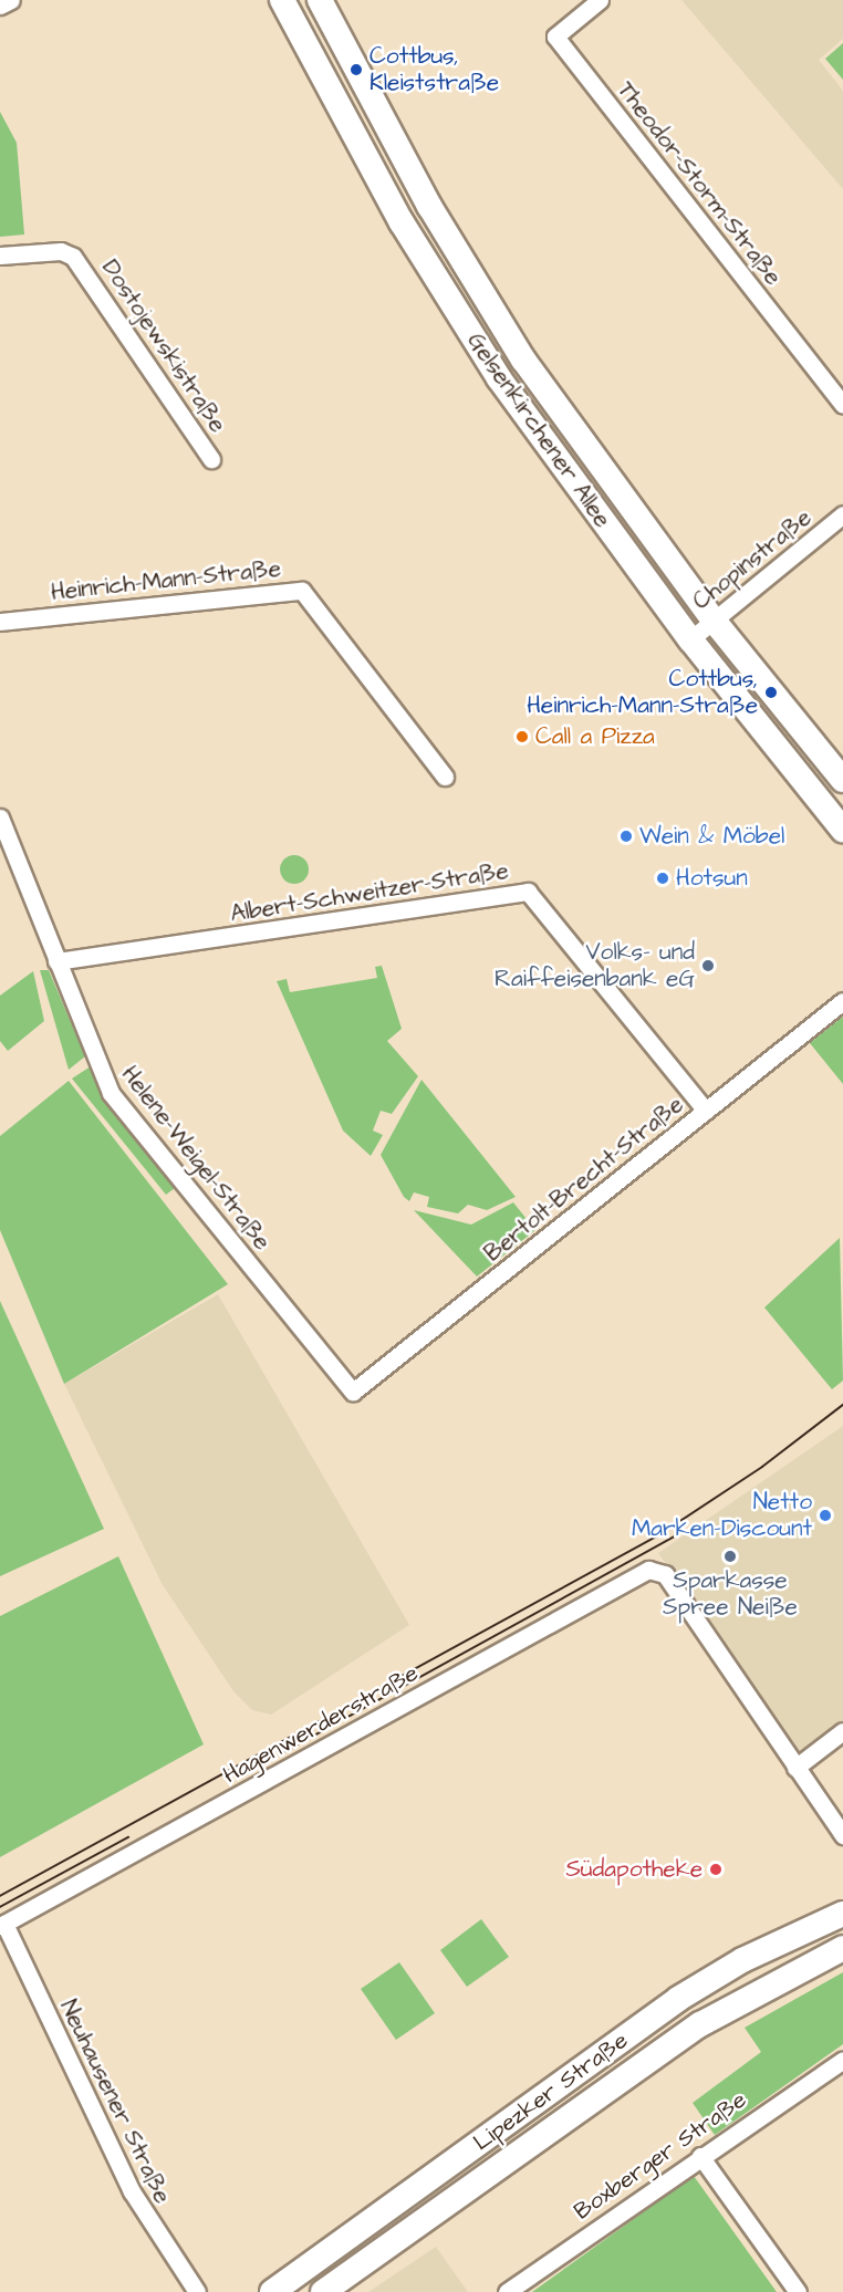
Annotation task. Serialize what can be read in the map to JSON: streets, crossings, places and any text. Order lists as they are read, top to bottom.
{
  "streets": {
    "main road": ["Gelsenkirchener Allee", "Lipezker Straße"],
    "street": [
      "Theodor-Storm-Straße",
      "Dostojewskistraße",
      "Chopinstraße",
      "Heinrich-Mann-Straße",
      "Albert-Schweitzer-Straße",
      "Helene-Weigel-Straße",
      "Bertolt-Brecht-Straße",
      "Hagenwerderstraße",
      "Neuhausener Straße",
      "Boxberger Straße"
    ]
  },
  "crossings": [
    ["Gelsenkirchener Allee", "Chopinstraße"],
    ["Albert-Schweitzer-Straße", "Helene-Weigel-Straße"],
    ["Albert-Schweitzer-Straße", "Bertolt-Brecht-Straße"],
    ["Helene-Weigel-Straße", "Bertolt-Brecht-Straße"],
    ["Hagenwerderstraße", "Neuhausener Straße"]
  ],
  "places": [
    "Cottbus, Kleiststraße",
    "Cottbus, Heinrich-Mann-Straße",
    "Call a Pizza",
    "Wein & Möbel",
    "Hotsun",
    "Volks- und Raiffeisenbank eG",
    "Netto Marken-Discount",
    "Sparkasse Spree Neiße",
    "Südapotheke"
  ]
}
